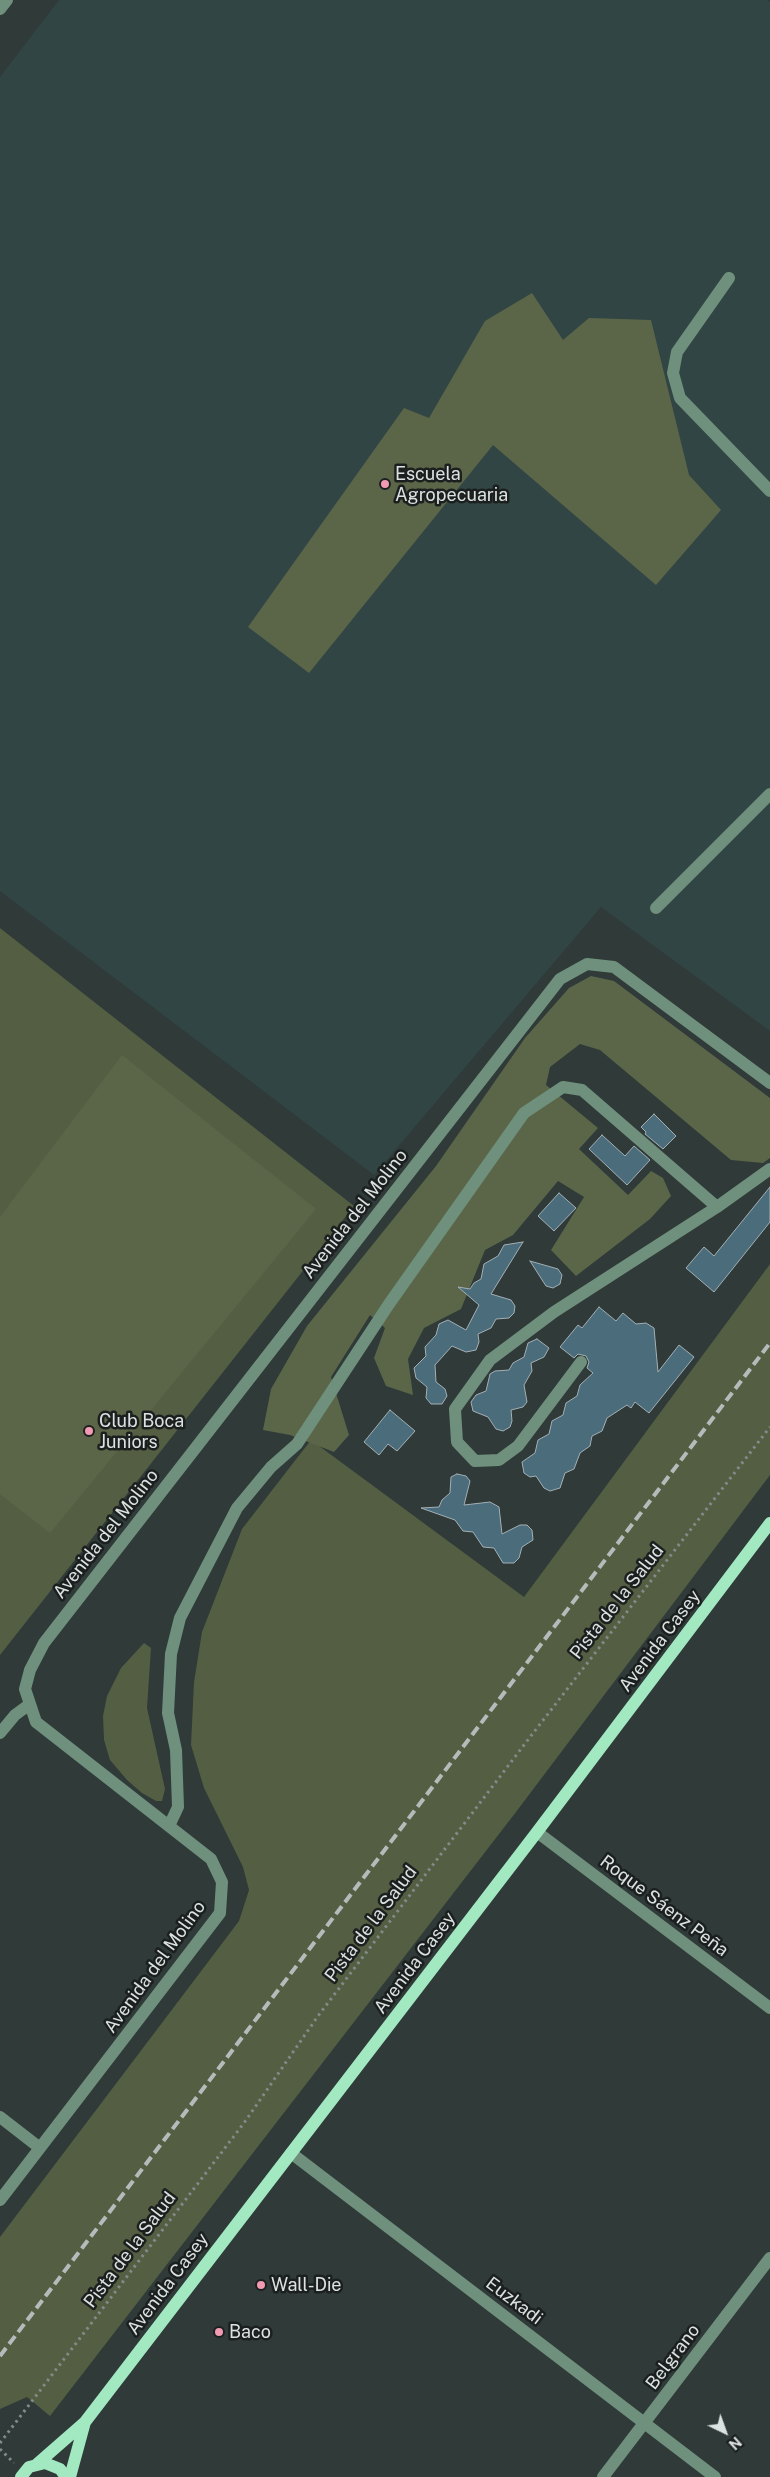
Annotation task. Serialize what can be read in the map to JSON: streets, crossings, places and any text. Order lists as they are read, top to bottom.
{
  "streets": {
    "main road": ["Avenida Casey"],
    "street": [
      "Avenida del Molino",
      "Roque Sáenz Peña",
      "Euzkadi",
      "Belgrano"
    ],
    "path": ["Pista de la Salud"]
  },
  "crossings": [
    ["Avenida Casey", "Roque Sáenz Peña"],
    ["Avenida Casey", "Euzkadi"],
    ["Euzkadi", "Belgrano"]
  ],
  "places": [
    "Escuela Agropecuaria",
    "Club Boca Juniors",
    "Wall-Die",
    "Baco"
  ],
  "north": "bottom right"
}
